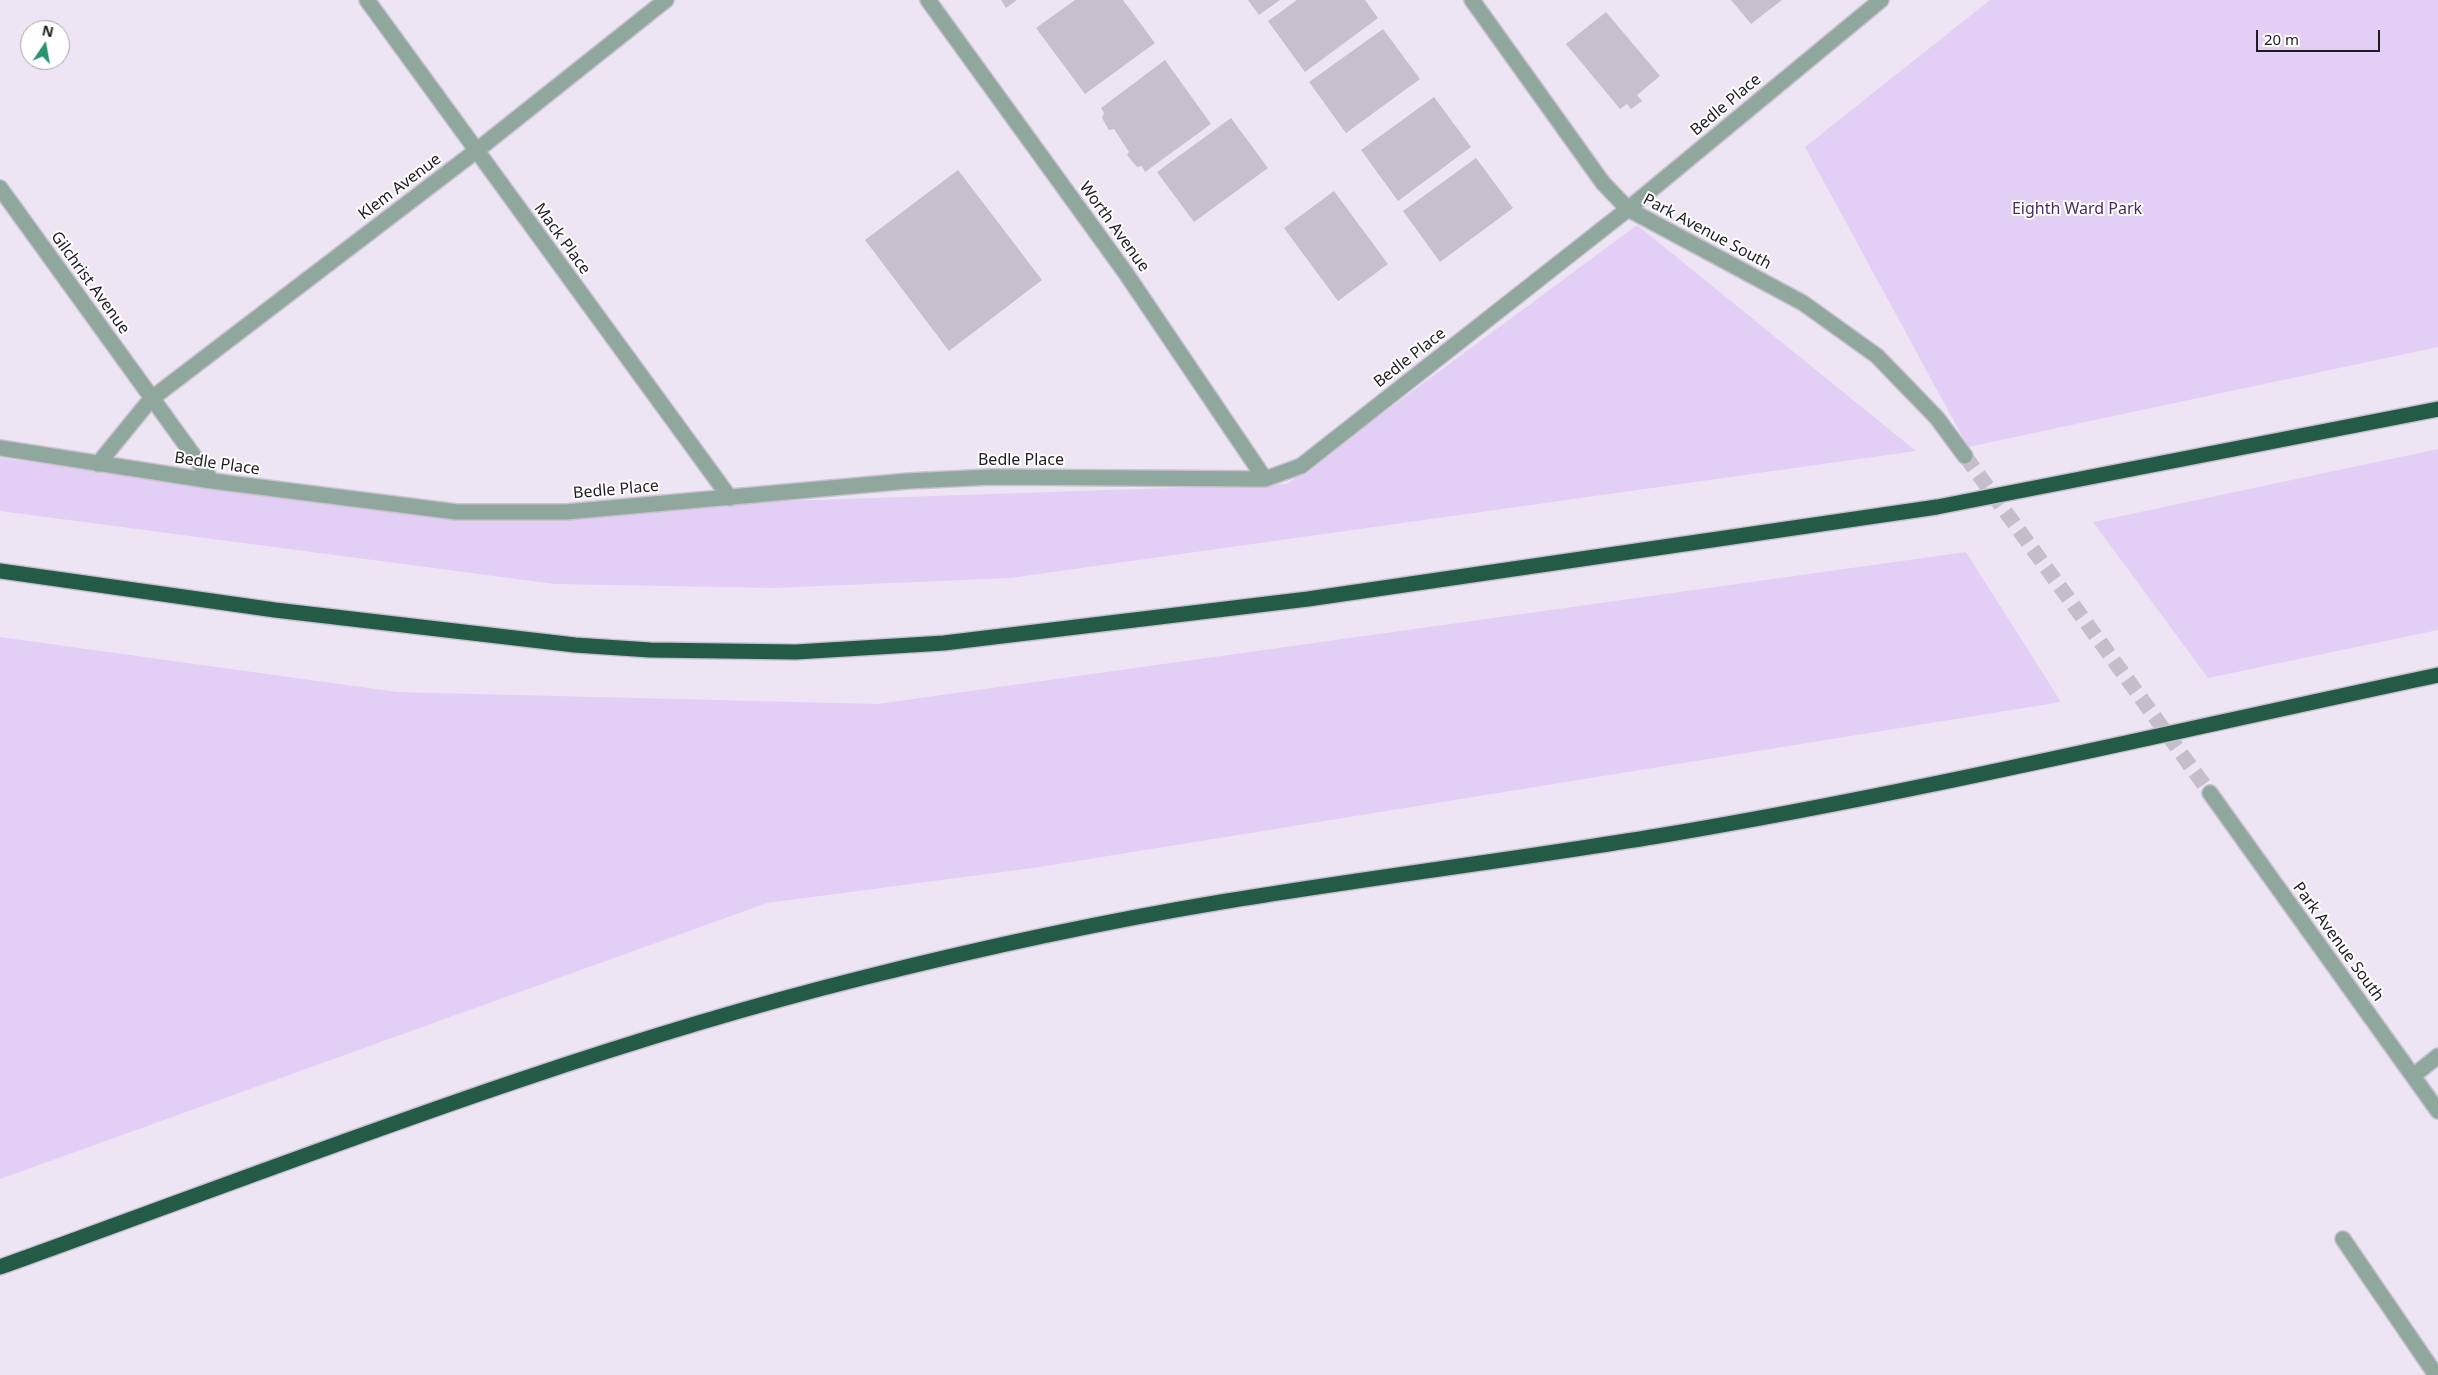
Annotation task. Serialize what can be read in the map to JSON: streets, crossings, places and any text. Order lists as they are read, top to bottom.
{
  "streets": {
    "street": [
      "Bedle Place",
      "Klem Avenue",
      "Worth Avenue",
      "Park Avenue South",
      "Mack Place",
      "Gilchrist Avenue"
    ]
  },
  "crossings": [
    ["Bedle Place", "Klem Avenue"],
    ["Bedle Place", "Worth Avenue"],
    ["Bedle Place", "Park Avenue South"],
    ["Bedle Place", "Mack Place"],
    ["Bedle Place", "Gilchrist Avenue"],
    ["Klem Avenue", "Mack Place"],
    ["Klem Avenue", "Gilchrist Avenue"]
  ],
  "parks": ["Eighth Ward Park"],
  "scale_bar": "20 m",
  "north": "top"
}
